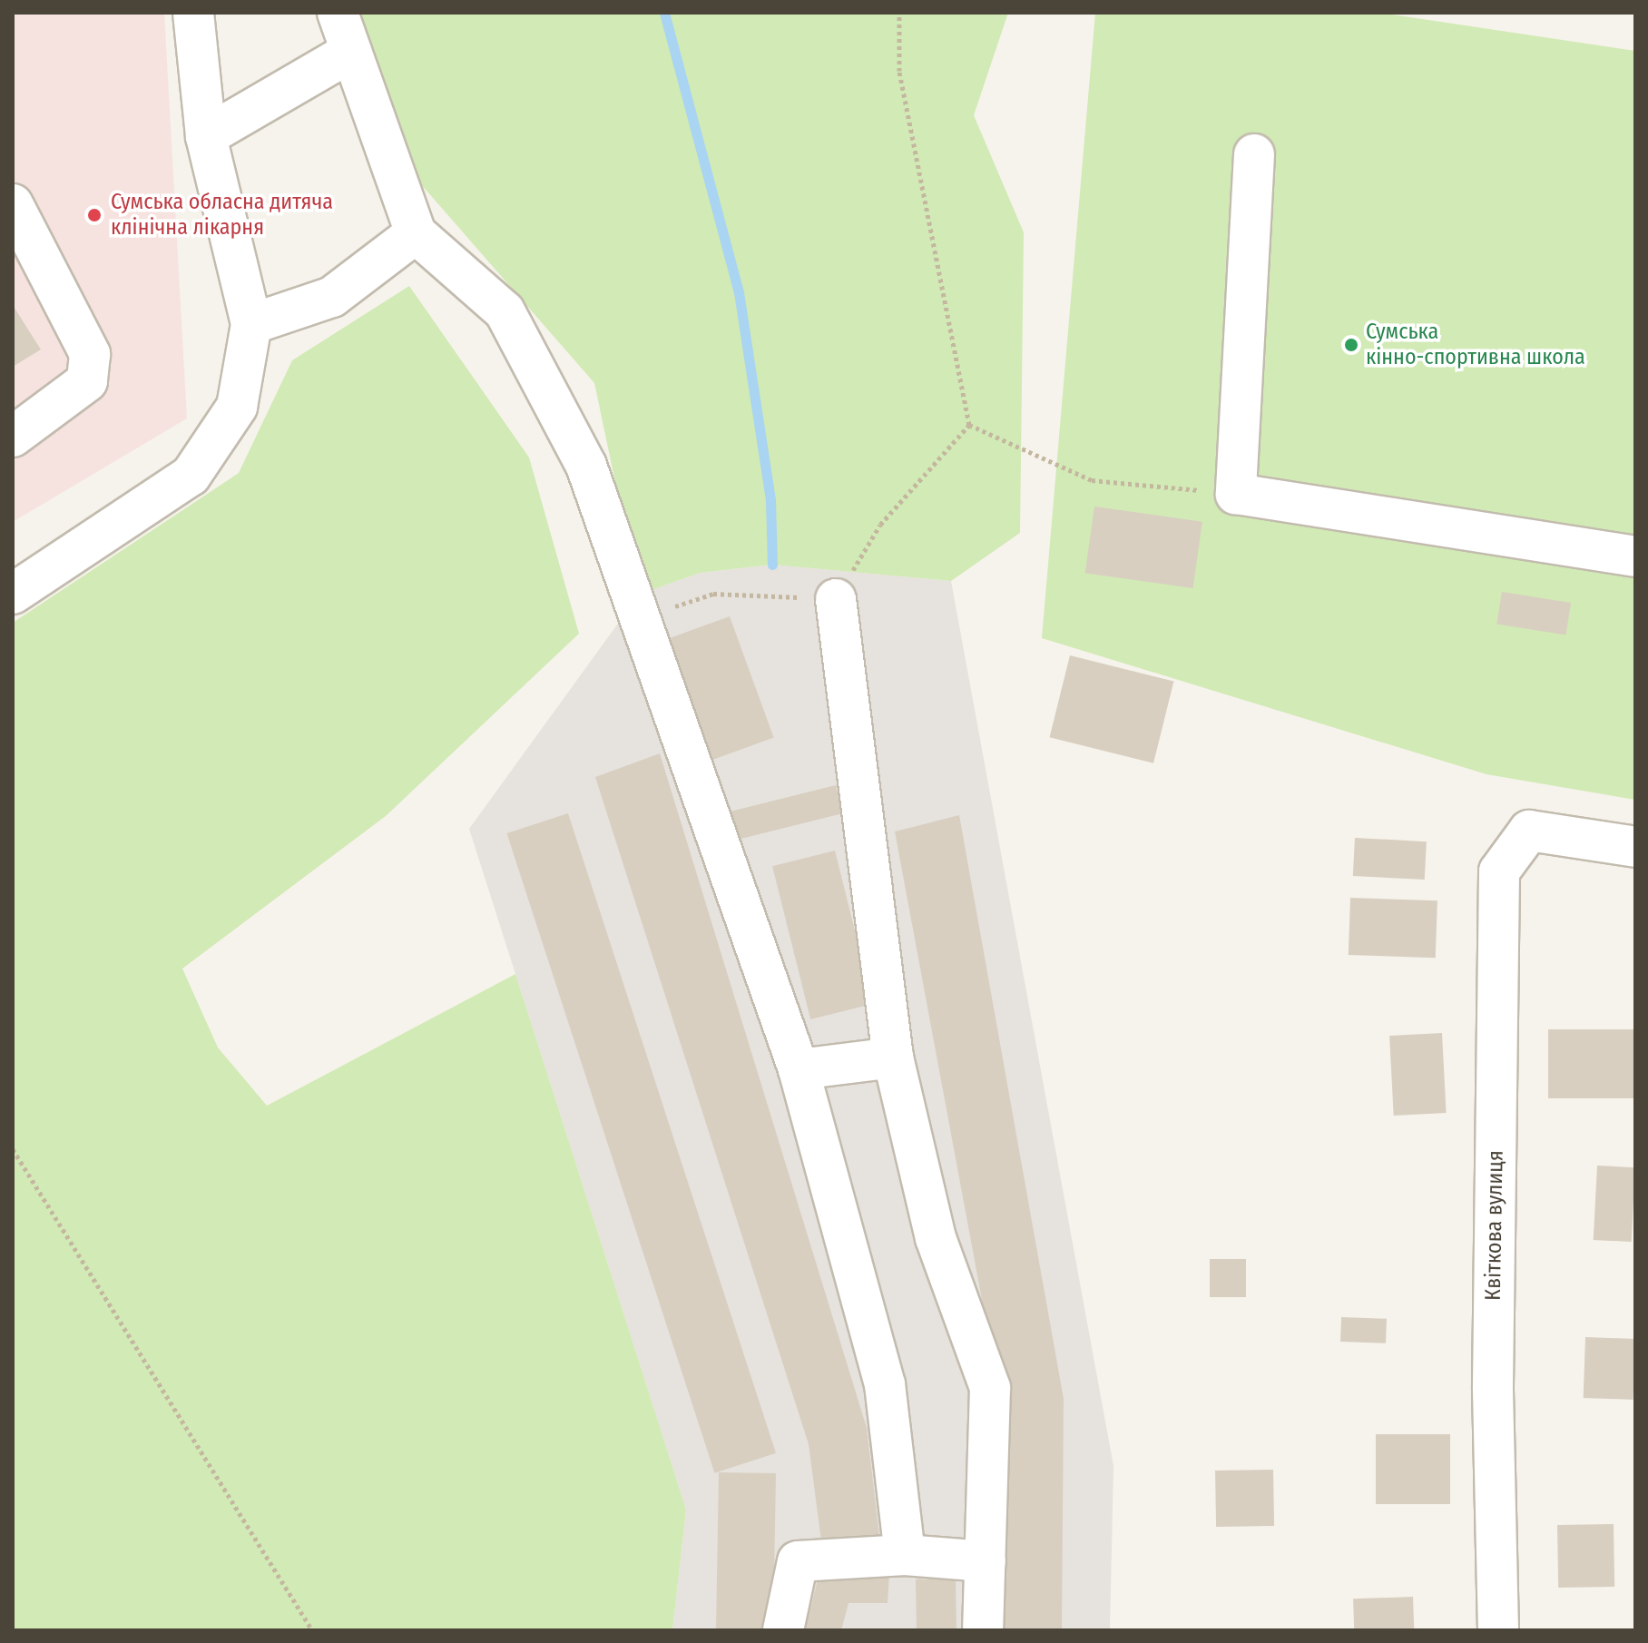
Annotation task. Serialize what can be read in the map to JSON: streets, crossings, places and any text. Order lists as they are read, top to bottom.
{
  "streets": {
    "street": ["Квіткова вулиця"]
  },
  "places": ["Сумська обласна дитяча клінічна лікарня", "Сумська кінно-спортивна школа"]
}
